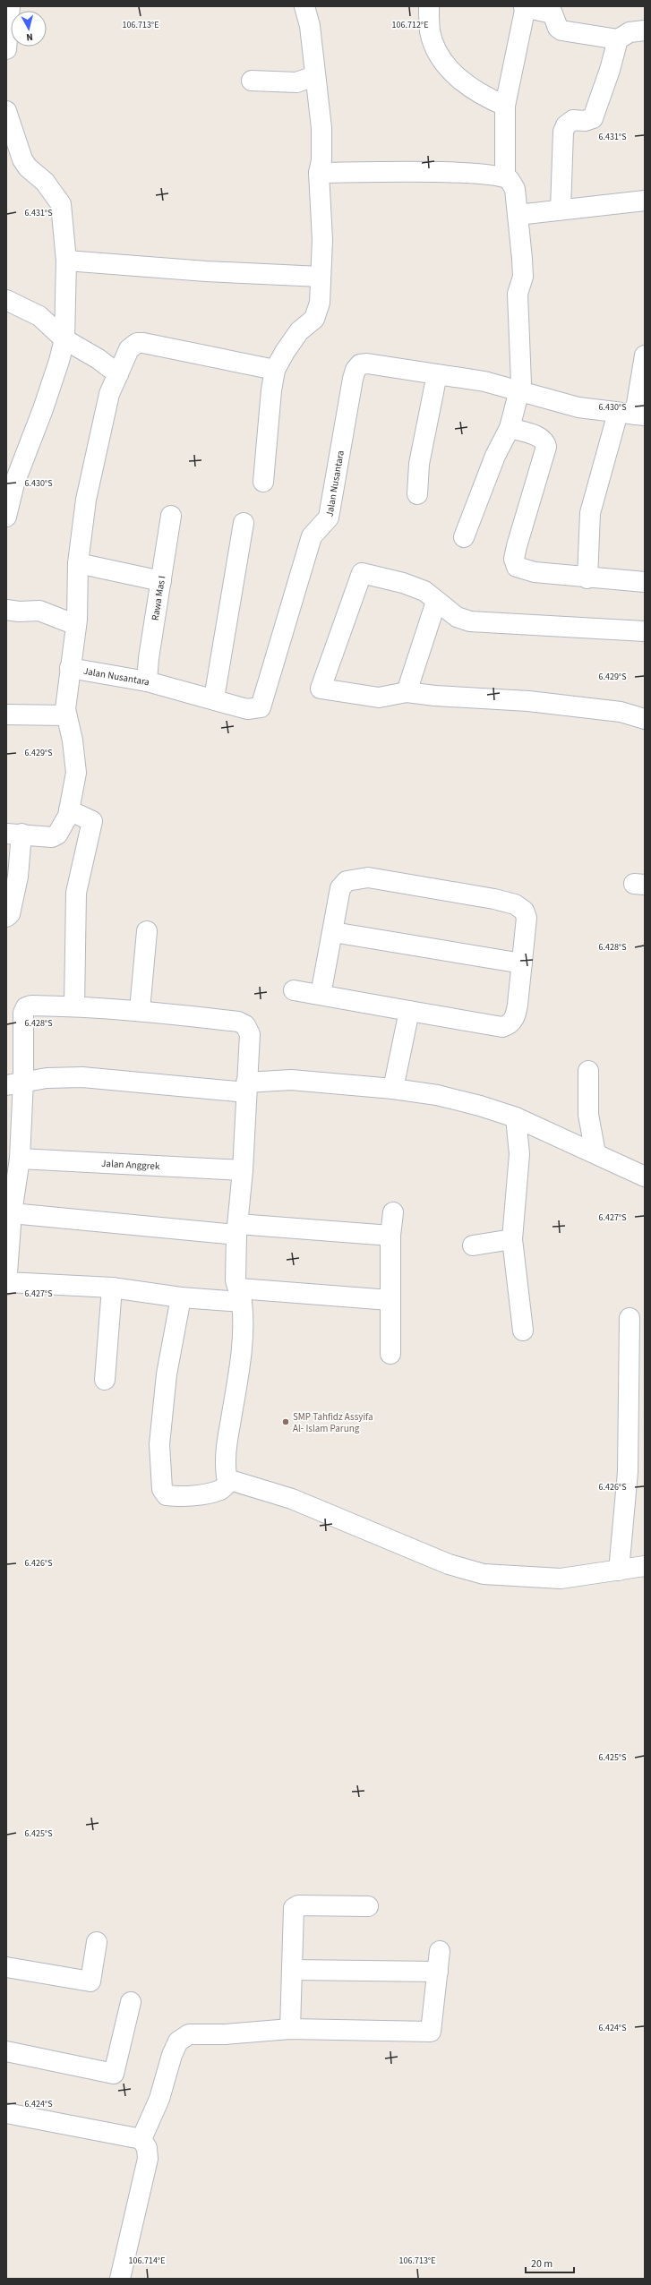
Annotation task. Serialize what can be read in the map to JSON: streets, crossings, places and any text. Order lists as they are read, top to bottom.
{
  "streets": {
    "street": ["Jalan Nusantara", "Rawa Mas I", "Jalan Anggrek"]
  },
  "crossings": [
    ["Jalan Nusantara", "Rawa Mas I"]
  ],
  "places": ["SMP Tahfidz Assyifa Al- Islam Parung"],
  "scale_bar": "20 m",
  "north": "bottom",
  "coordinates": [
    "106.713°E",
    "106.712°E",
    "6.431°S",
    "6.430°S",
    "6.429°S",
    "6.428°S",
    "6.427°S",
    "6.426°S",
    "6.425°S",
    "6.424°S",
    "106.714°E"
  ]
}
